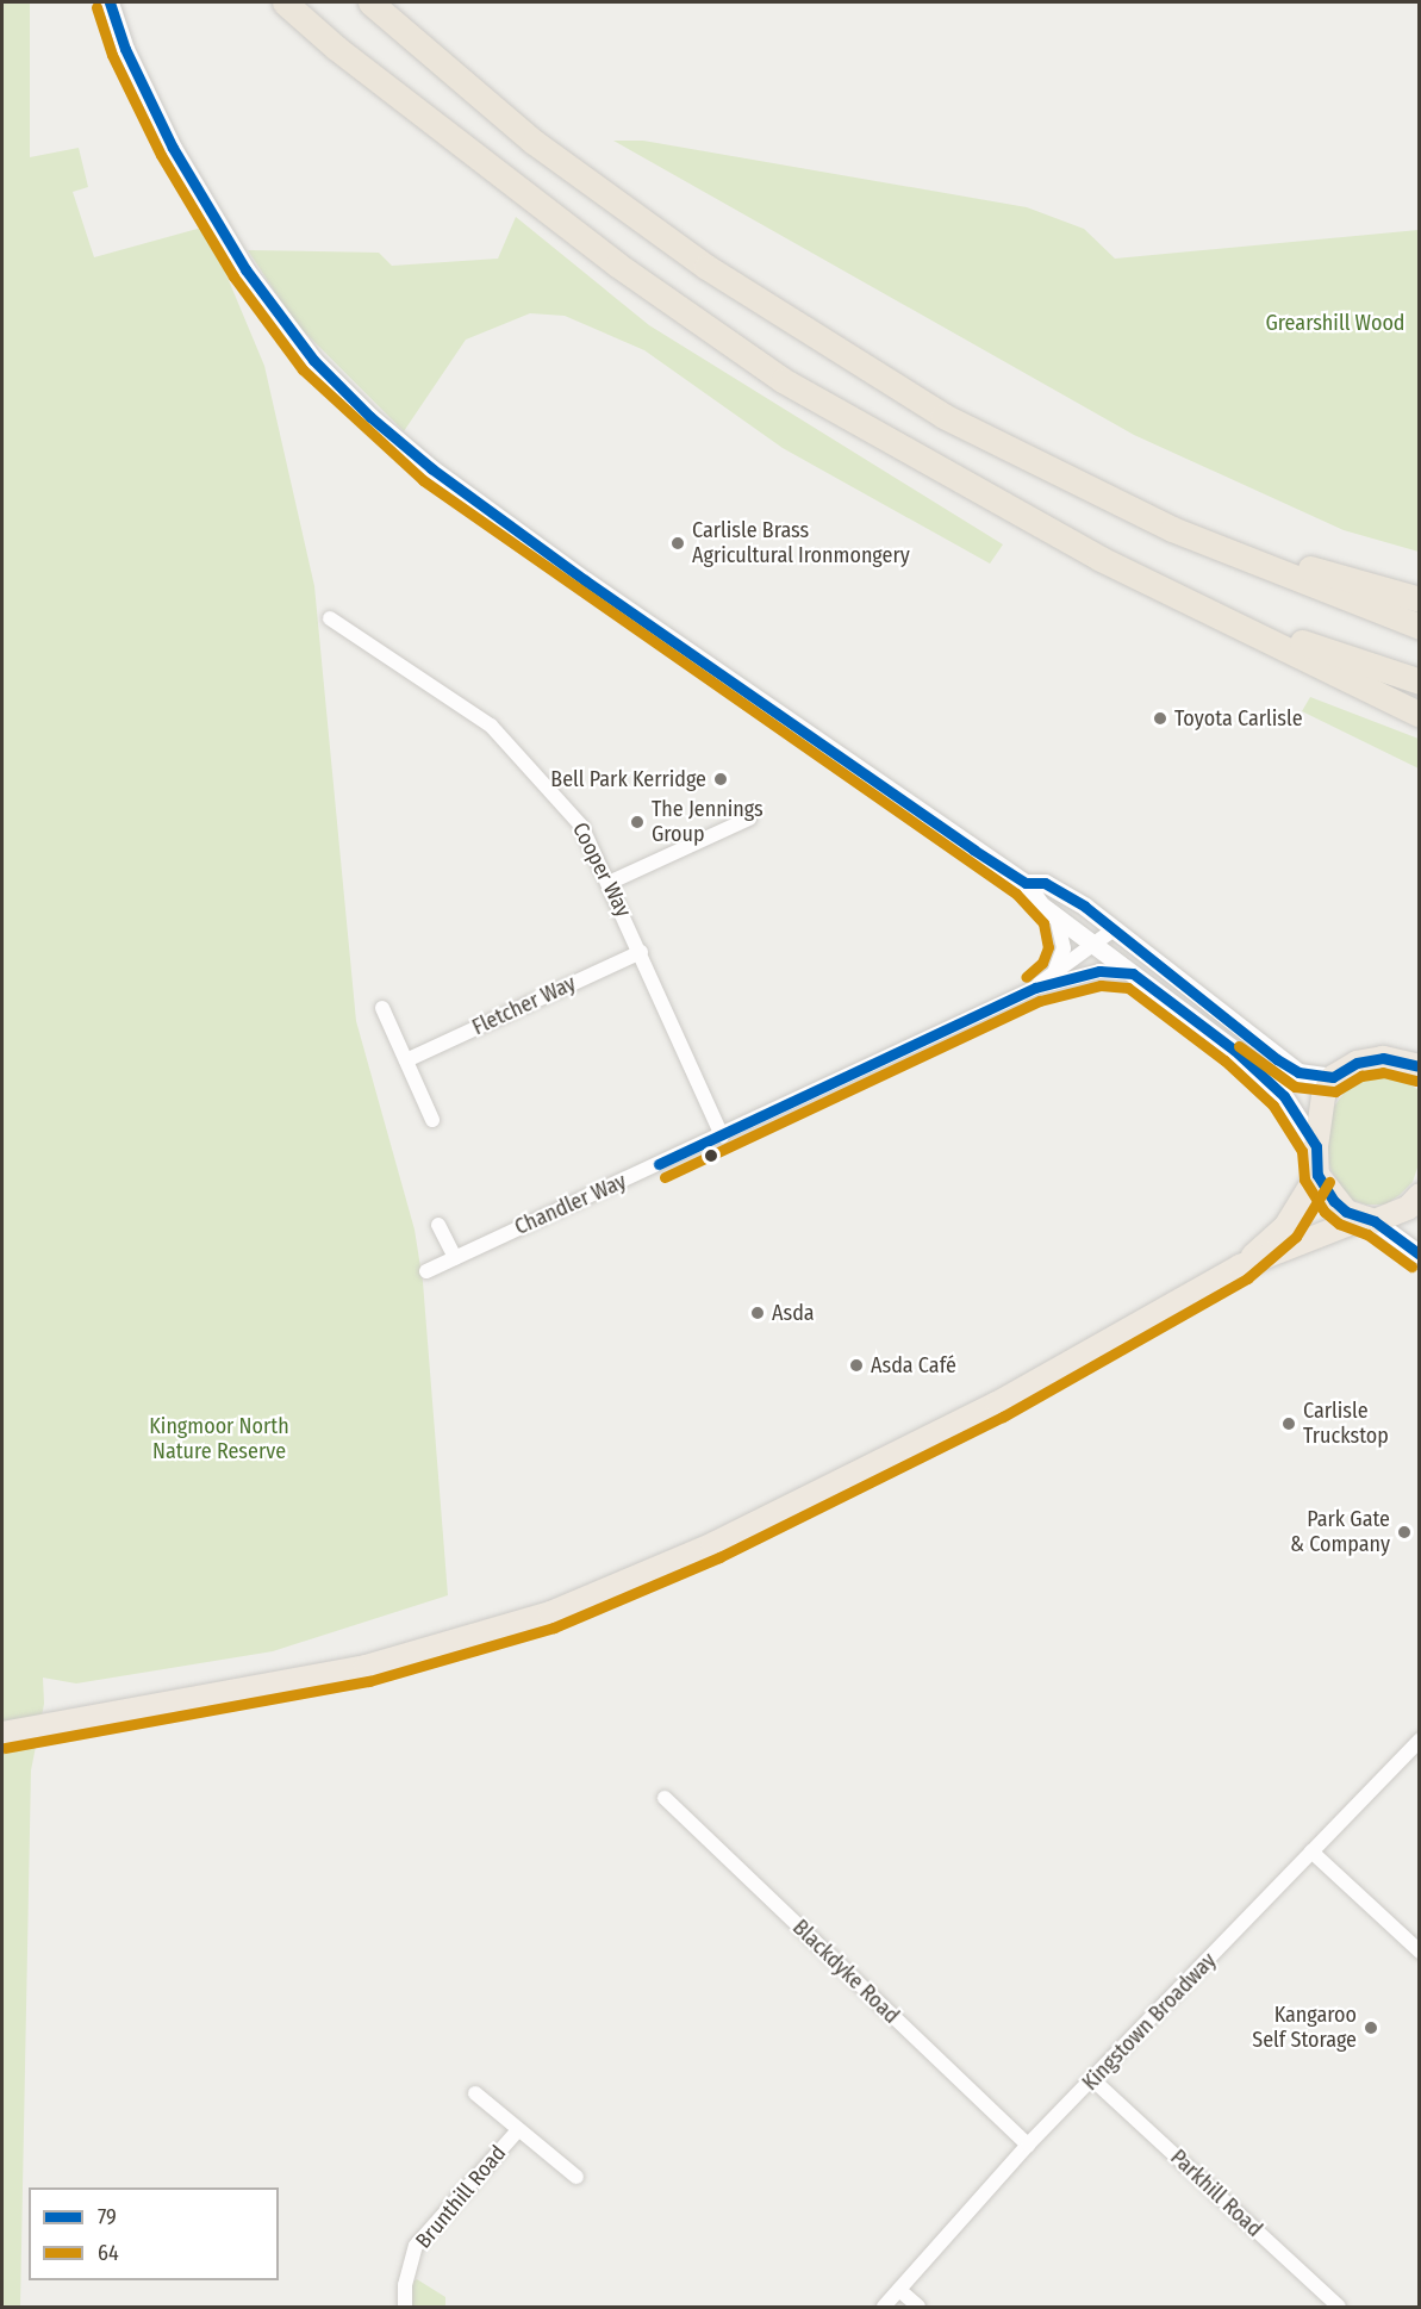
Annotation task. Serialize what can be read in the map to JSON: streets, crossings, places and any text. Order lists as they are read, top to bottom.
{
  "streets": {
    "street": [
      "Cooper Way",
      "Fletcher Way",
      "Chandler Way",
      "Blackdyke Road",
      "Kingstown Broadway",
      "Parkhill Road",
      "Brunthill Road"
    ]
  },
  "crossings": [
    ["Cooper Way", "Fletcher Way"],
    ["Cooper Way", "Chandler Way"],
    ["Blackdyke Road", "Kingstown Broadway"],
    ["Kingstown Broadway", "Parkhill Road"]
  ],
  "parks": ["Grearshill Wood", "Kingmoor North Nature Reserve"],
  "places": [
    "Carlisle Brass Agricultural Ironmongery",
    "Toyota Carlisle",
    "Bell Park Kerridge",
    "The Jennings Group",
    "Asda",
    "Asda Café",
    "Carlisle Truckstop",
    "Park Gate & Company",
    "Kangaroo Self Storage"
  ],
  "lines": ["transit line 79", "transit line 64"],
  "legend": ["79", "64"]
}
